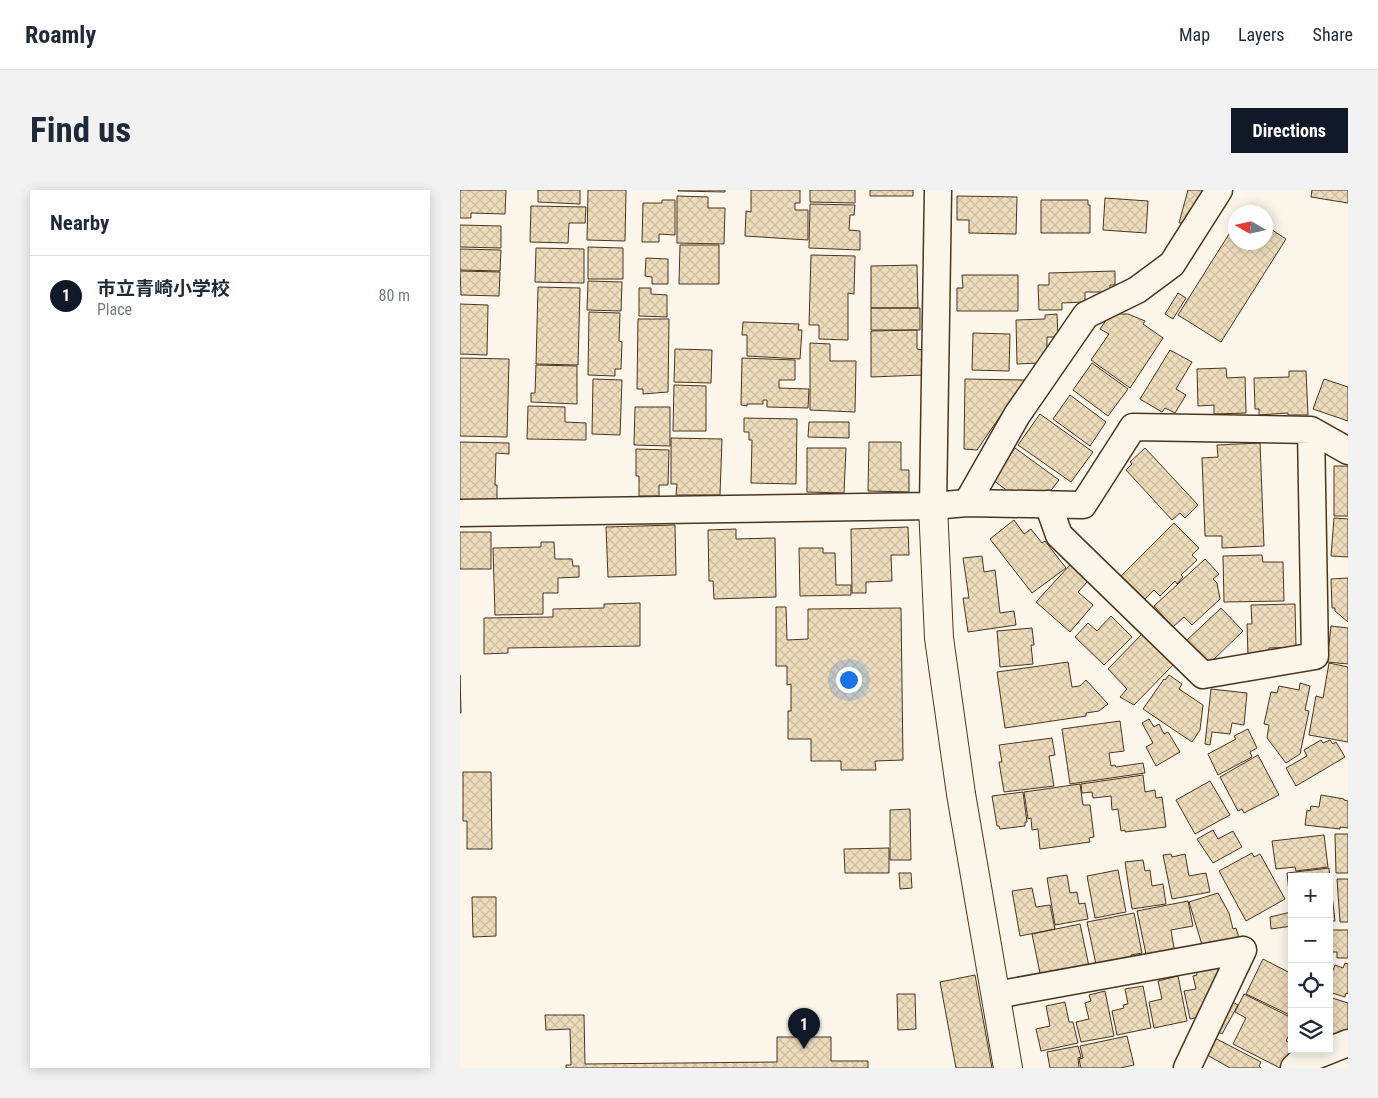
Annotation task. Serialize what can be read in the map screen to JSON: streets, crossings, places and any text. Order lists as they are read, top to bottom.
{
  "north": "left",
  "page": {
    "header": "Roamly",
    "nav": ["Map", "Layers", "Share"],
    "buttons": "Directions",
    "title": "Find us",
    "heading": "Nearby",
    "list": [
      {
        "mark": "1",
        "name": "市立青崎小学校",
        "note": "Place",
        "value": "80 m"
      }
    ],
    "map_buttons": ["+", "−"],
    "pins": "1"
  }
}
